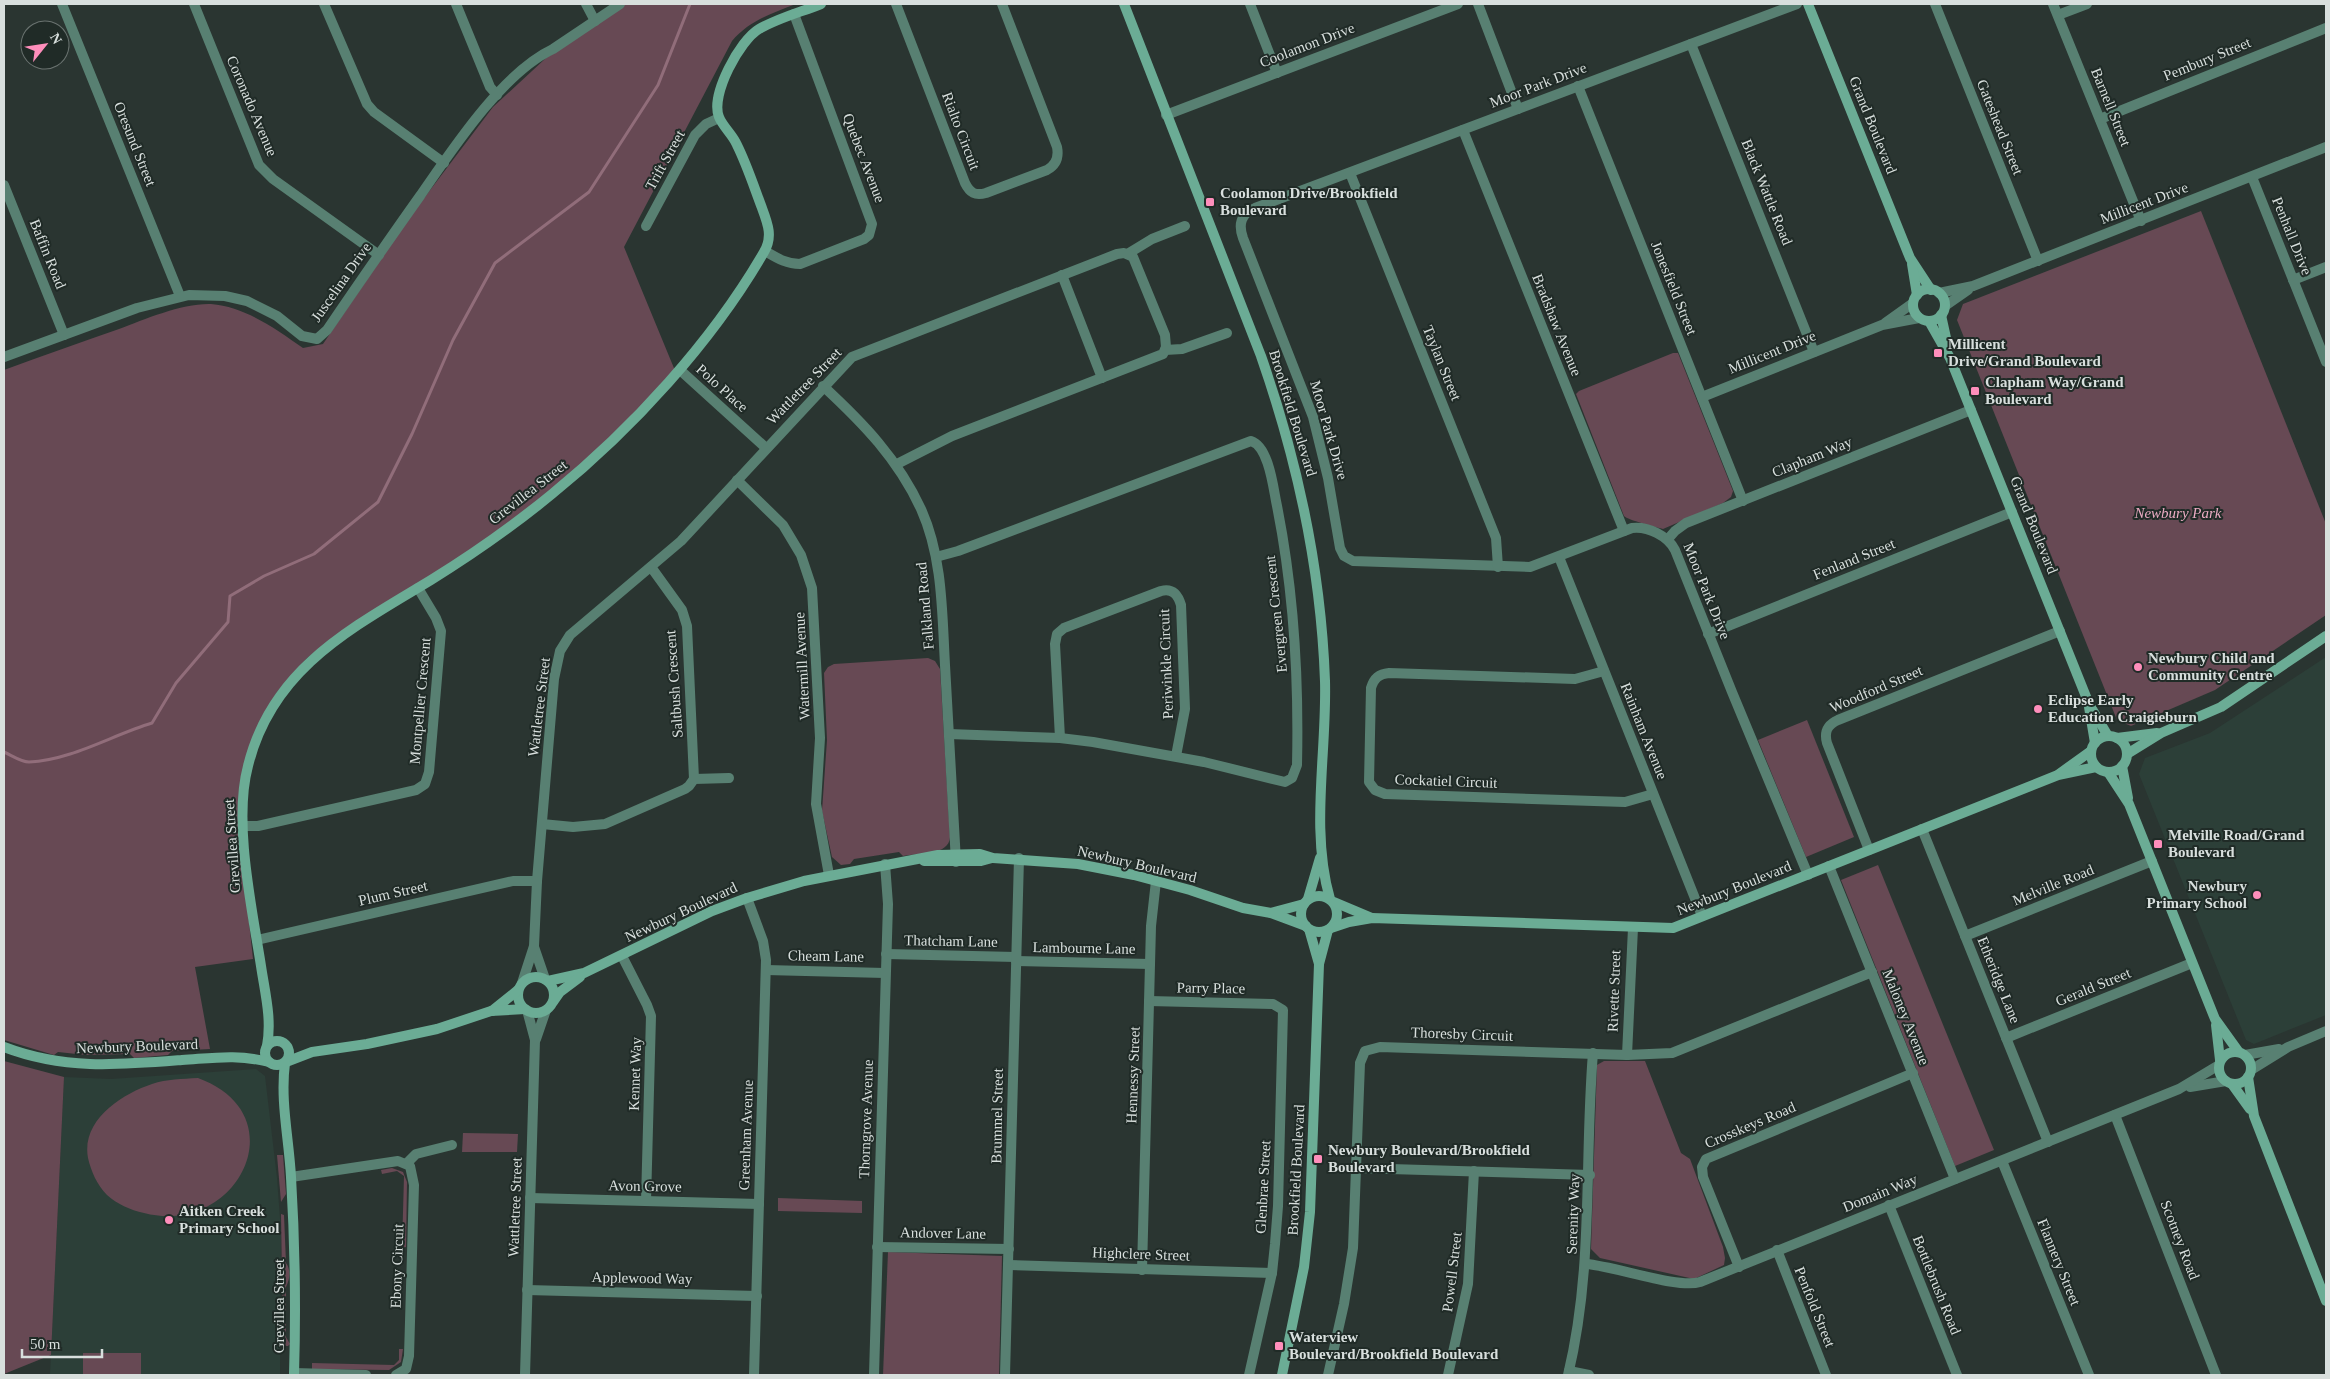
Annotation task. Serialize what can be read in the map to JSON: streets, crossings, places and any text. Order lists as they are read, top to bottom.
{
  "streets": {
    "street": [
      "Coolamon Drive",
      "Pembury Street",
      "Moor Park Drive",
      "Coronado Avenue",
      "Barnell Street",
      "Grand Boulevard",
      "Gateshead Street",
      "Rialto Circuit",
      "Oresund Street",
      "Quebec Avenue",
      "Trift Street",
      "Black Wattle Road",
      "Millicent Drive",
      "Penhall Drive",
      "Baffin Road",
      "Juscelina Drive",
      "Jonesfield Street",
      "Bradshaw Avenue",
      "Taylan Street",
      "Wattletree Street",
      "Polo Place",
      "Brookfield Boulevard",
      "Clapham Way",
      "Grevillea Street",
      "Fenland Street",
      "Falkland Road",
      "Evergreen Crescent",
      "Periwinkle Circuit",
      "Watermill Avenue",
      "Saltbush Crescent",
      "Woodford Street",
      "Montpellier Crescent",
      "Rainham Avenue",
      "Cockatiel Circuit",
      "Newbury Boulevard",
      "Melville Road",
      "Plum Street",
      "Thatcham Lane",
      "Lambourne Lane",
      "Cheam Lane",
      "Etheridge Lane",
      "Gerald Street",
      "Parry Place",
      "Rivette Street",
      "Maloney Avenue",
      "Thoresby Circuit",
      "Kennet Way",
      "Hennessy Street",
      "Brummel Street",
      "Thorngrove Avenue",
      "Crosskeys Road",
      "Greenham Avenue",
      "Avon Grove",
      "Glenbrae Street",
      "Domain Way",
      "Serenity Way",
      "Andover Lane",
      "Scotney Road",
      "Highclere Street",
      "Flannery Street",
      "Ebony Circuit",
      "Powell Street",
      "Applewood Way",
      "Bottlebrush Road",
      "Penfold Street"
    ]
  },
  "crossings": [
    ["Coolamon Drive", "Brookfield Boulevard"],
    ["Pembury Street", "Barnell Street"],
    ["Moor Park Drive", "Black Wattle Road"],
    ["Moor Park Drive", "Jonesfield Street"],
    ["Moor Park Drive", "Bradshaw Avenue"],
    ["Moor Park Drive", "Taylan Street"],
    ["Moor Park Drive", "Clapham Way"],
    ["Moor Park Drive", "Fenland Street"],
    ["Moor Park Drive", "Rainham Avenue"],
    ["Moor Park Drive", "Newbury Boulevard"],
    ["Coronado Avenue", "Juscelina Drive"],
    ["Barnell Street", "Millicent Drive"],
    ["Grand Boulevard", "Millicent Drive"],
    ["Grand Boulevard", "Clapham Way"],
    ["Grand Boulevard", "Fenland Street"],
    ["Grand Boulevard", "Woodford Street"],
    ["Grand Boulevard", "Newbury Boulevard"],
    ["Gateshead Street", "Millicent Drive"],
    ["Oresund Street", "Juscelina Drive"],
    ["Quebec Avenue", "Grevillea Street"],
    ["Trift Street", "Grevillea Street"],
    ["Black Wattle Road", "Millicent Drive"],
    ["Millicent Drive", "Penhall Drive"],
    ["Millicent Drive", "Jonesfield Street"],
    ["Baffin Road", "Juscelina Drive"],
    ["Jonesfield Street", "Clapham Way"],
    ["Wattletree Street", "Polo Place"],
    ["Wattletree Street", "Falkland Road"],
    ["Wattletree Street", "Watermill Avenue"],
    ["Wattletree Street", "Saltbush Crescent"],
    ["Wattletree Street", "Newbury Boulevard"],
    ["Wattletree Street", "Plum Street"],
    ["Wattletree Street", "Avon Grove"],
    ["Wattletree Street", "Applewood Way"],
    ["Polo Place", "Grevillea Street"],
    ["Brookfield Boulevard", "Newbury Boulevard"],
    ["Grevillea Street", "Montpellier Crescent"],
    ["Grevillea Street", "Newbury Boulevard"],
    ["Grevillea Street", "Plum Street"],
    ["Falkland Road", "Evergreen Crescent"],
    ["Falkland Road", "Newbury Boulevard"],
    ["Evergreen Crescent", "Periwinkle Circuit"],
    ["Watermill Avenue", "Newbury Boulevard"],
    ["Woodford Street", "Newbury Boulevard"],
    ["Rainham Avenue", "Cockatiel Circuit"],
    ["Rainham Avenue", "Newbury Boulevard"],
    ["Newbury Boulevard", "Etheridge Lane"],
    ["Newbury Boulevard", "Rivette Street"],
    ["Newbury Boulevard", "Maloney Avenue"],
    ["Newbury Boulevard", "Kennet Way"],
    ["Newbury Boulevard", "Hennessy Street"],
    ["Newbury Boulevard", "Brummel Street"],
    ["Newbury Boulevard", "Thorngrove Avenue"],
    ["Newbury Boulevard", "Greenham Avenue"],
    ["Melville Road", "Etheridge Lane"],
    ["Thatcham Lane", "Lambourne Lane"],
    ["Thatcham Lane", "Brummel Street"],
    ["Thatcham Lane", "Thorngrove Avenue"],
    ["Lambourne Lane", "Hennessy Street"],
    ["Lambourne Lane", "Brummel Street"],
    ["Cheam Lane", "Thorngrove Avenue"],
    ["Cheam Lane", "Greenham Avenue"],
    ["Etheridge Lane", "Gerald Street"],
    ["Etheridge Lane", "Domain Way"],
    ["Parry Place", "Hennessy Street"],
    ["Parry Place", "Glenbrae Street"],
    ["Rivette Street", "Thoresby Circuit"],
    ["Maloney Avenue", "Thoresby Circuit"],
    ["Maloney Avenue", "Crosskeys Road"],
    ["Maloney Avenue", "Domain Way"],
    ["Thoresby Circuit", "Serenity Way"],
    ["Kennet Way", "Avon Grove"],
    ["Hennessy Street", "Highclere Street"],
    ["Brummel Street", "Andover Lane"],
    ["Brummel Street", "Highclere Street"],
    ["Thorngrove Avenue", "Andover Lane"],
    ["Crosskeys Road", "Domain Way"],
    ["Greenham Avenue", "Avon Grove"],
    ["Greenham Avenue", "Applewood Way"],
    ["Glenbrae Street", "Highclere Street"],
    ["Domain Way", "Serenity Way"],
    ["Domain Way", "Scotney Road"],
    ["Domain Way", "Flannery Street"],
    ["Domain Way", "Bottlebrush Road"],
    ["Domain Way", "Penfold Street"]
  ],
  "parks": ["Newbury Park"],
  "places": {
    "transit": [
      "Coolamon Drive/Brookfield Boulevard",
      "Millicent Drive/Grand Boulevard",
      "Clapham Way/Grand Boulevard",
      "Melville Road/Grand Boulevard",
      "Newbury Boulevard/Brookfield Boulevard",
      "Waterview Boulevard/Brookfield Boulevard"
    ],
    "other": [
      "Newbury Child and Community Centre",
      "Eclipse Early Education Craigieburn",
      "Newbury Primary School",
      "Aitken Creek Primary School"
    ]
  },
  "scale_bar": "50 m",
  "north": "top right"
}
